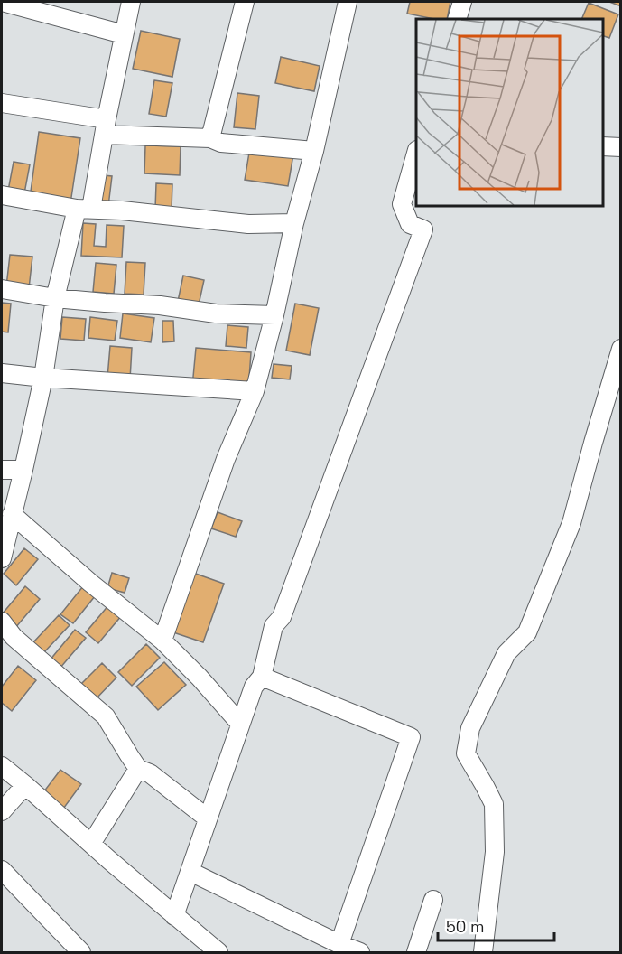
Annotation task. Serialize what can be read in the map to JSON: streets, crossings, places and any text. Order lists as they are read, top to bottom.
{
  "scale_bar": "50 m"
}
